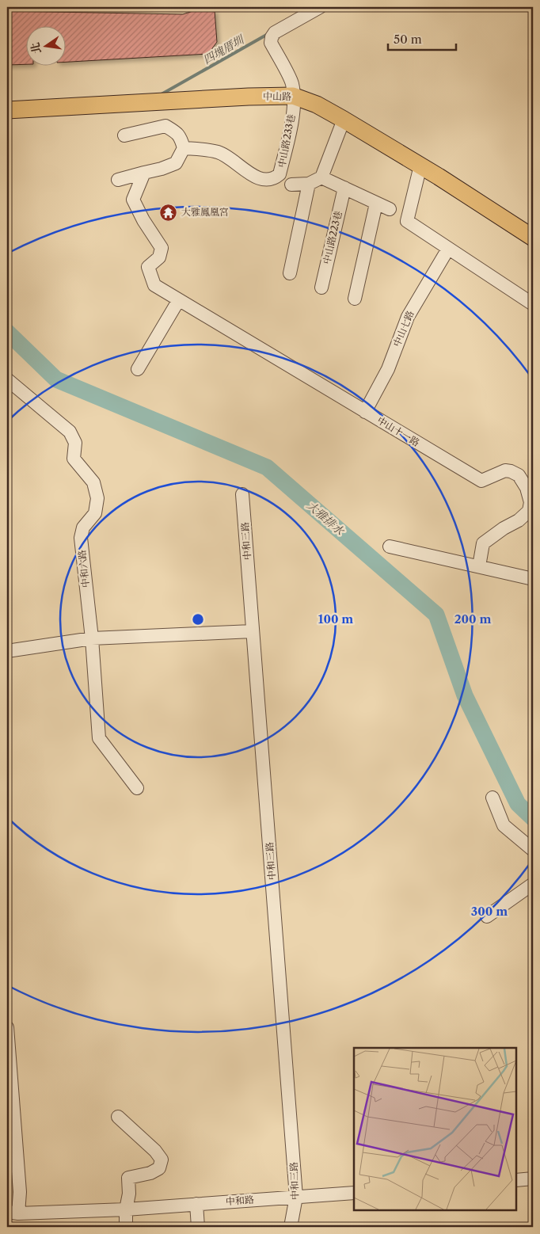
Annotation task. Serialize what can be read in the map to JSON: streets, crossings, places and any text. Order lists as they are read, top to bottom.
{
  "streets": {
    "main road": ["中山路"],
    "street": [
      "中山路233巷",
      "中山路223巷",
      "中山七路",
      "中山十一路",
      "中和三路",
      "中和六路",
      "中和路"
    ]
  },
  "crossings": [
    ["中山路", "中山路233巷"],
    ["中山七路", "中山十一路"],
    ["中和三路", "中和路"]
  ],
  "water": ["四塊厝圳", "大雅排水"],
  "places": {
    "temple": ["大雅鳳凰宮"]
  },
  "scale_bar": "50 m",
  "north": "left",
  "rings": ["100 m", "200 m", "300 m"]
}
